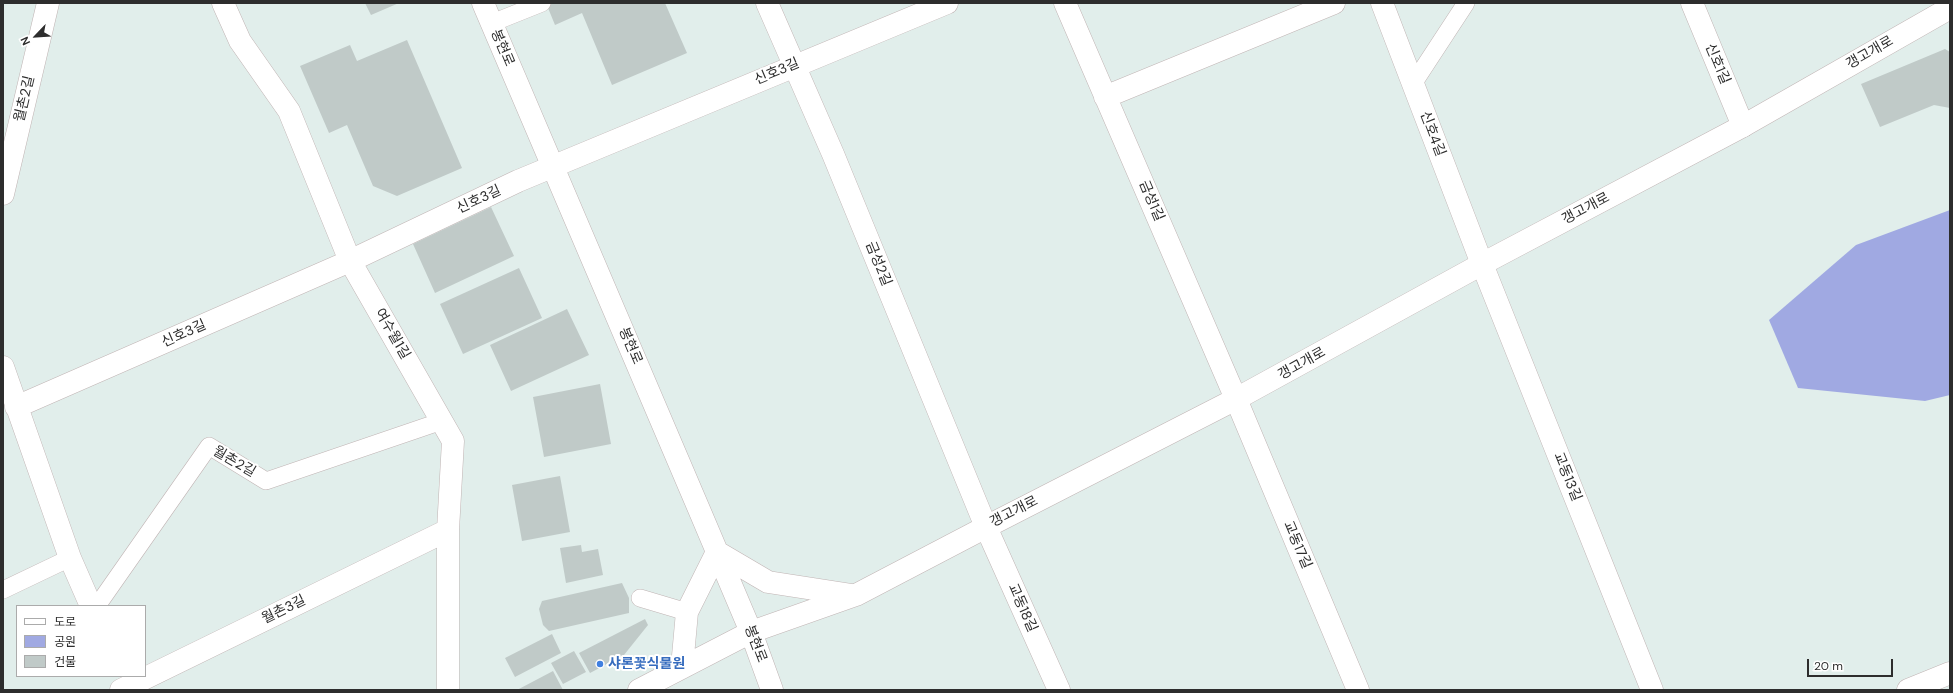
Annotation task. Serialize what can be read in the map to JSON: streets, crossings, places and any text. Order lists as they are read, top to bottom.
{
  "streets": {
    "street": [
      "봉현로",
      "갱고개로",
      "신호1길",
      "신호3길",
      "월촌2길",
      "신호4길",
      "금성1길",
      "금성2길",
      "여수월1길",
      "교동13길",
      "교동17길",
      "교동18길",
      "월촌3길"
    ]
  },
  "crossings": [
    ["봉현로", "갱고개로"],
    ["봉현로", "신호3길"],
    ["갱고개로", "신호1길"],
    ["갱고개로", "신호4길"],
    ["갱고개로", "금성1길"],
    ["갱고개로", "금성2길"],
    ["갱고개로", "교동13길"],
    ["갱고개로", "교동17길"],
    ["갱고개로", "교동18길"],
    ["신호3길", "금성2길"],
    ["신호3길", "여수월1길"],
    ["월촌2길", "여수월1길"],
    ["신호4길", "교동13길"],
    ["금성1길", "교동17길"],
    ["금성2길", "교동18길"],
    ["여수월1길", "월촌3길"]
  ],
  "places": ["샤론꽃식물원"],
  "legend": ["도로", "공원", "건물"],
  "scale_bar": "20 m",
  "north": "bottom left"
}
